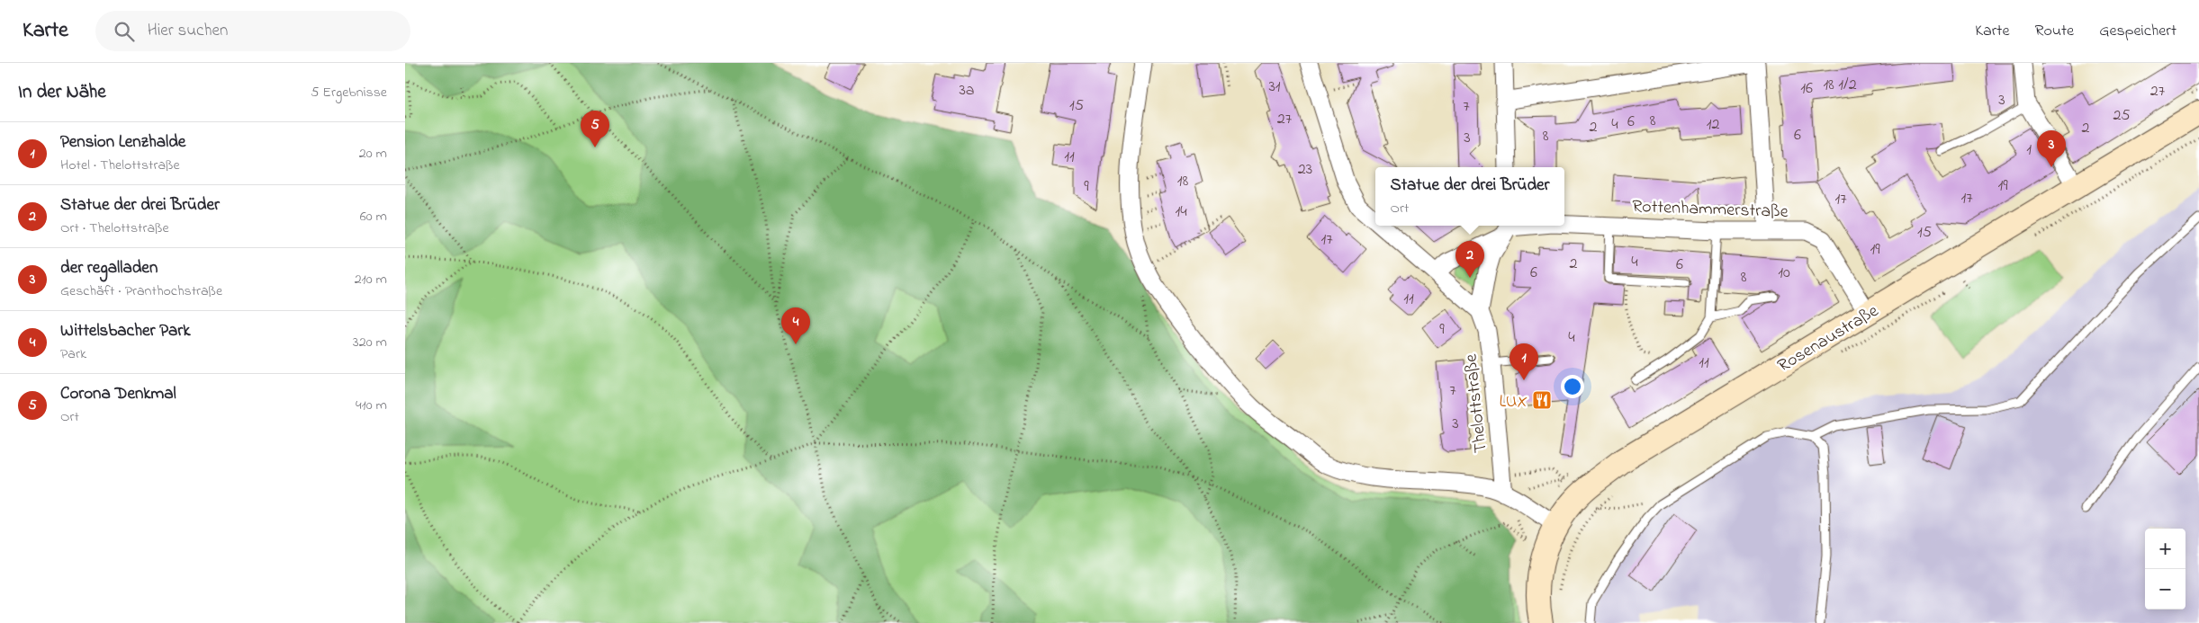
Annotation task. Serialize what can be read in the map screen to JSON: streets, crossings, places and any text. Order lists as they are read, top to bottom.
{
  "streets": {
    "main road": ["Rosenaustraße"],
    "street": ["Rottenhammerstraße", "Thelottstraße"]
  },
  "crossings": [
    ["Rottenhammerstraße", "Rosenaustraße"],
    ["Rottenhammerstraße", "Thelottstraße"]
  ],
  "places": {
    "restaurant": ["LUX"]
  },
  "house_numbers": [
    "18 1/2",
    "31",
    "16",
    "3a",
    "27",
    "3",
    "15",
    "7",
    "25",
    "27",
    "8",
    "6",
    "4",
    "12",
    "2",
    "2",
    "6",
    "8",
    "3",
    "1",
    "11",
    "23",
    "18",
    "19",
    "9",
    "17",
    "17",
    "14",
    "15",
    "17",
    "19",
    "4",
    "2",
    "6",
    "6",
    "10",
    "8",
    "11",
    "9",
    "4",
    "11",
    "7",
    "3"
  ],
  "page": {
    "header": "Karte",
    "search": "Hier suchen",
    "nav": ["Karte", "Route", "Gespeichert"],
    "heading": ["In der Nähe", "5 Ergebnisse"],
    "pins": [
      "5",
      "3",
      "2",
      "4",
      "1"
    ],
    "list": [
      {
        "mark": "1",
        "name": "Pension Lenzhalde",
        "note": "Hotel · Thelottstraße",
        "value": "20 m"
      },
      {
        "mark": "2",
        "name": "Statue der drei Brüder",
        "note": "Ort · Thelottstraße",
        "value": "60 m"
      },
      {
        "mark": "3",
        "name": "der regalladen",
        "note": "Geschäft · Pranthochstraße",
        "value": "210 m"
      },
      {
        "mark": "4",
        "name": "Wittelsbacher Park",
        "note": "Park",
        "value": "320 m"
      },
      {
        "mark": "5",
        "name": "Corona Denkmal",
        "note": "Ort",
        "value": "410 m"
      }
    ],
    "popup": ["Statue der drei Brüder", "Ort"],
    "map_buttons": ["+", "−"]
  }
}
